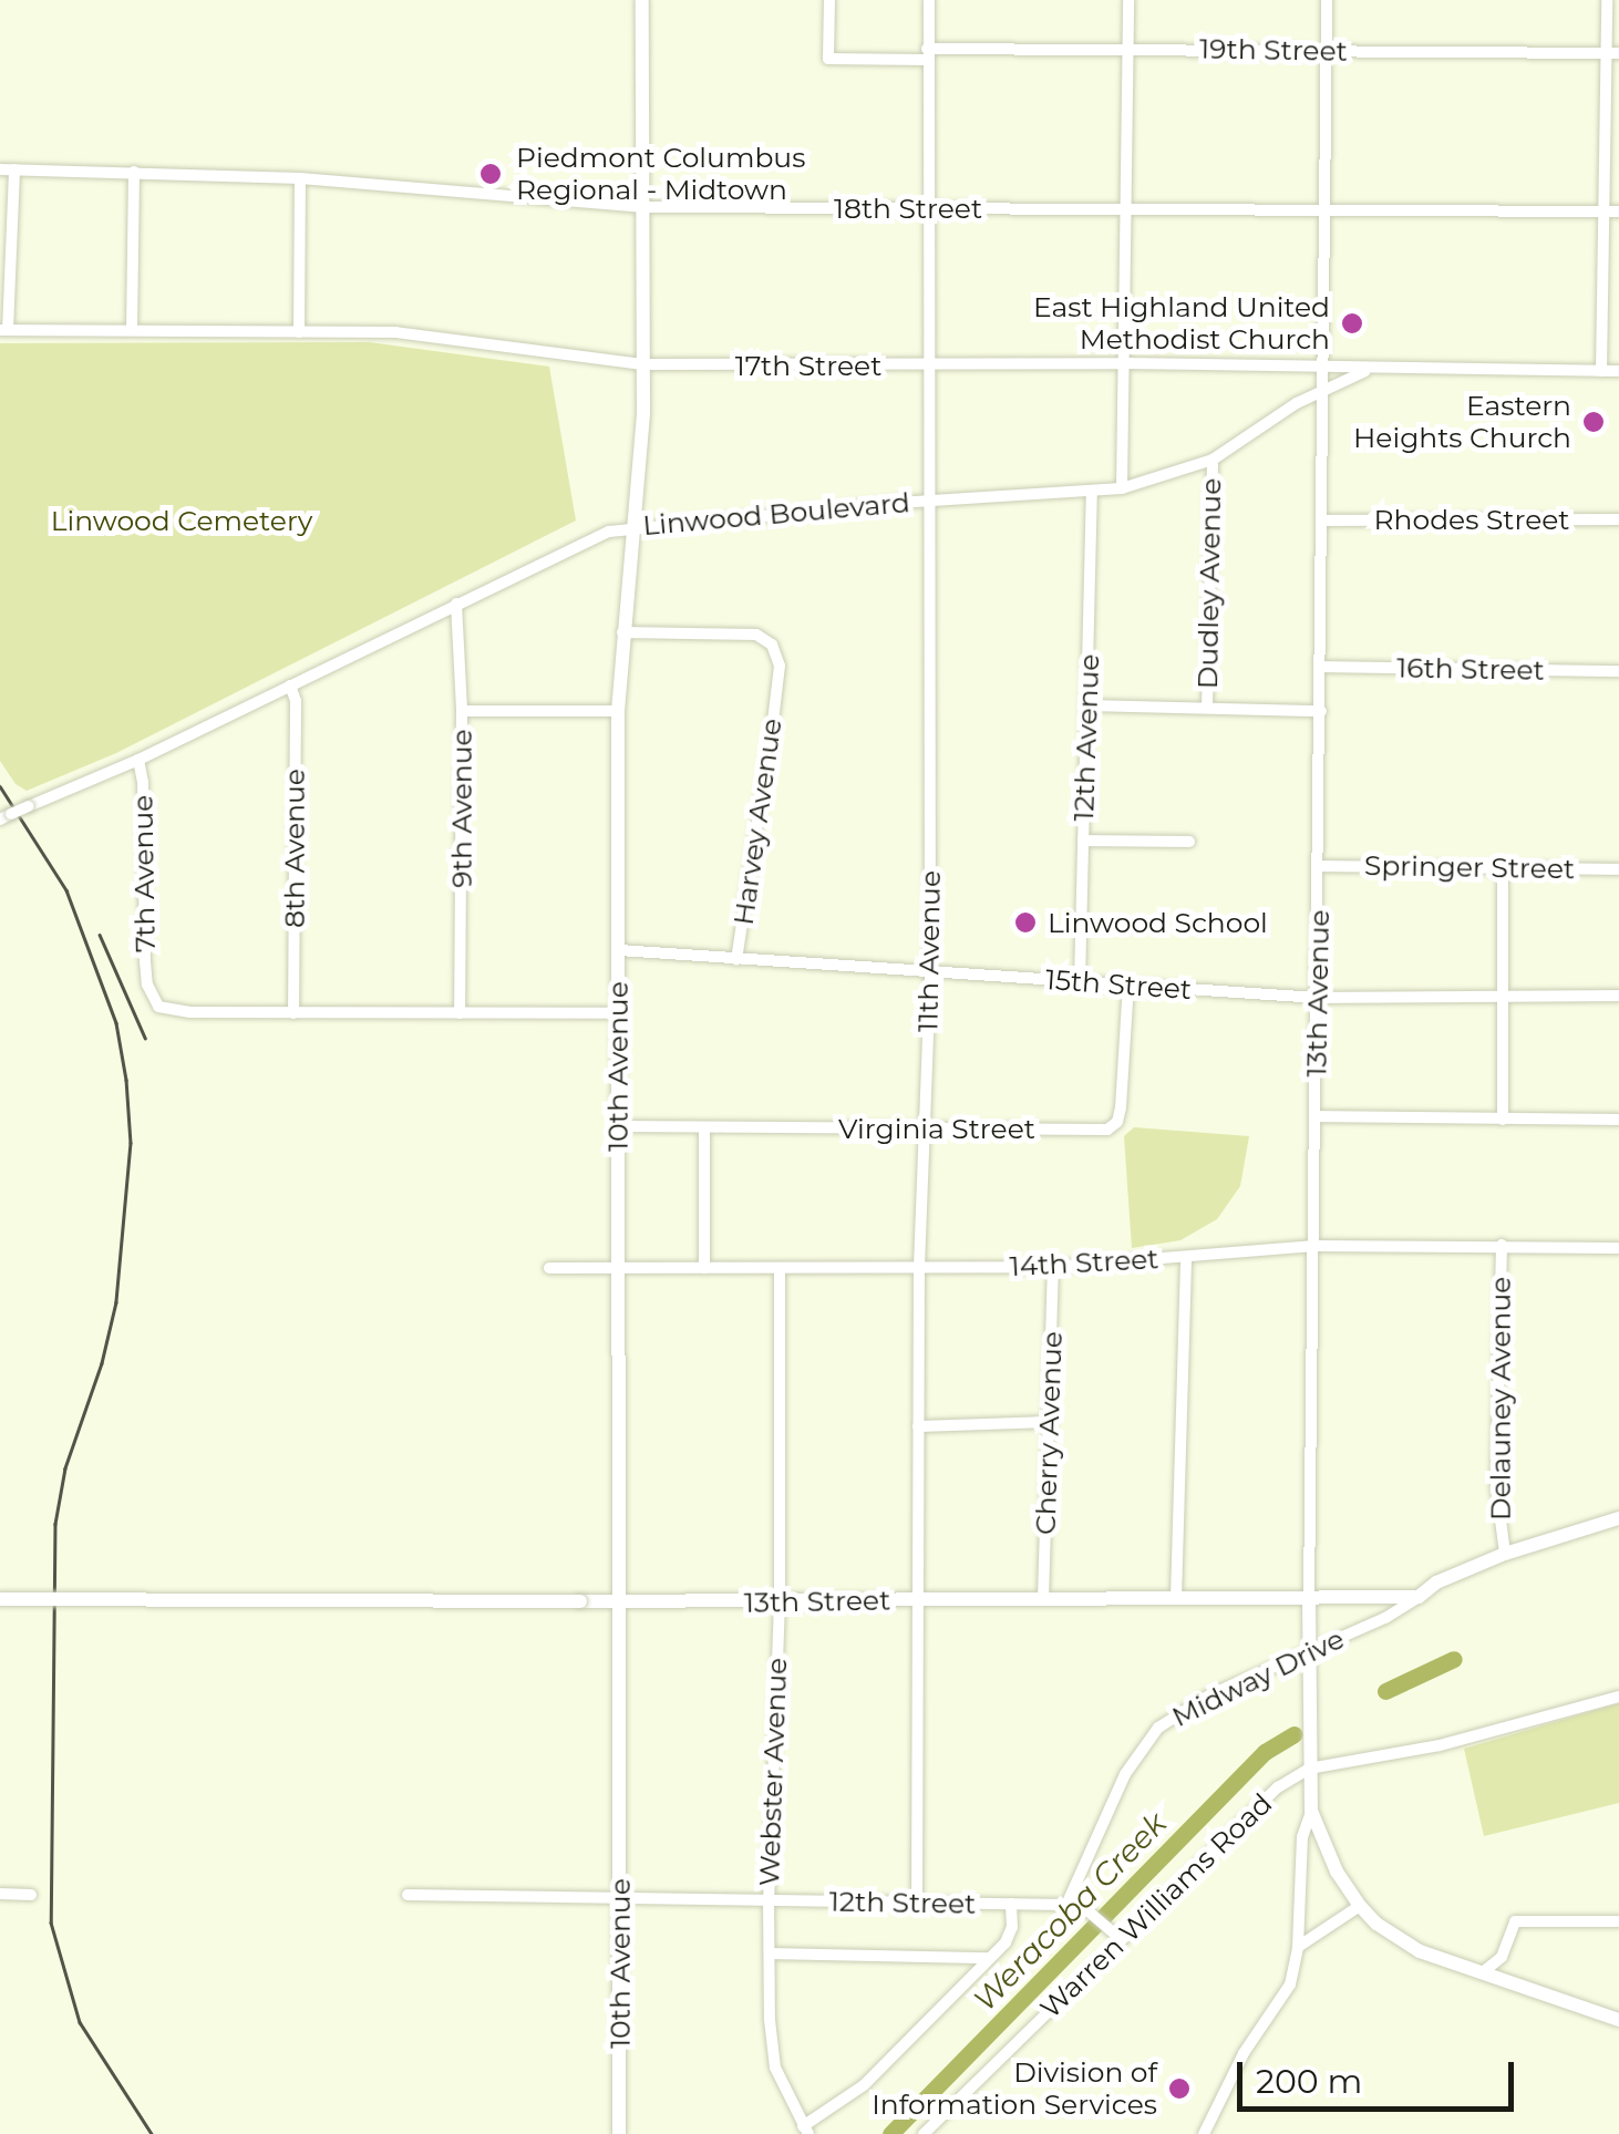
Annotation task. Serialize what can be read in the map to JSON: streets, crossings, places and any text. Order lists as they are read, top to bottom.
{
  "streets": {
    "main road": ["10th Avenue", "13th Street"],
    "street": [
      "19th Street",
      "18th Street",
      "17th Street",
      "Linwood Boulevard",
      "Rhodes Street",
      "Dudley Avenue",
      "16th Street",
      "12th Avenue",
      "9th Avenue",
      "Harvey Avenue",
      "8th Avenue",
      "Springer Street",
      "7th Avenue",
      "11th Avenue",
      "15th Street",
      "13th Avenue",
      "Virginia Street",
      "14th Street",
      "Delauney Avenue",
      "Cherry Avenue",
      "Midway Drive",
      "Webster Avenue",
      "12th Street",
      "Warren Williams Road"
    ]
  },
  "crossings": [
    ["19th Street", "11th Avenue"],
    ["19th Street", "13th Avenue"],
    ["18th Street", "11th Avenue"],
    ["18th Street", "13th Avenue"],
    ["18th Street", "10th Avenue"],
    ["17th Street", "11th Avenue"],
    ["17th Street", "13th Avenue"],
    ["17th Street", "10th Avenue"],
    ["Linwood Boulevard", "Dudley Avenue"],
    ["Linwood Boulevard", "12th Avenue"],
    ["Linwood Boulevard", "9th Avenue"],
    ["Linwood Boulevard", "8th Avenue"],
    ["Linwood Boulevard", "7th Avenue"],
    ["Linwood Boulevard", "11th Avenue"],
    ["Linwood Boulevard", "13th Avenue"],
    ["Linwood Boulevard", "10th Avenue"],
    ["Rhodes Street", "13th Avenue"],
    ["16th Street", "13th Avenue"],
    ["12th Avenue", "15th Street"],
    ["Harvey Avenue", "15th Street"],
    ["Harvey Avenue", "10th Avenue"],
    ["8th Avenue", "7th Avenue"],
    ["Springer Street", "13th Avenue"],
    ["11th Avenue", "15th Street"],
    ["11th Avenue", "Virginia Street"],
    ["11th Avenue", "14th Street"],
    ["11th Avenue", "13th Street"],
    ["11th Avenue", "12th Street"],
    ["15th Street", "13th Avenue"],
    ["15th Street", "10th Avenue"],
    ["15th Street", "Virginia Street"],
    ["13th Avenue", "14th Street"],
    ["13th Avenue", "13th Street"],
    ["10th Avenue", "Virginia Street"],
    ["10th Avenue", "14th Street"],
    ["10th Avenue", "13th Street"],
    ["10th Avenue", "12th Street"],
    ["14th Street", "Delauney Avenue"],
    ["14th Street", "Cherry Avenue"],
    ["14th Street", "Webster Avenue"],
    ["Delauney Avenue", "13th Street"],
    ["Cherry Avenue", "13th Street"],
    ["13th Street", "Midway Drive"],
    ["13th Street", "Webster Avenue"],
    ["Midway Drive", "12th Street"],
    ["Webster Avenue", "12th Street"],
    ["12th Street", "Warren Williams Road"]
  ],
  "water": ["Weracoba Creek"],
  "parks": ["Linwood Cemetery"],
  "places": [
    "Piedmont Columbus Regional - Midtown",
    "East Highland United Methodist Church",
    "Eastern Heights Church",
    "Linwood School",
    "Division of Information Services"
  ],
  "scale_bar": "200 m"
}
